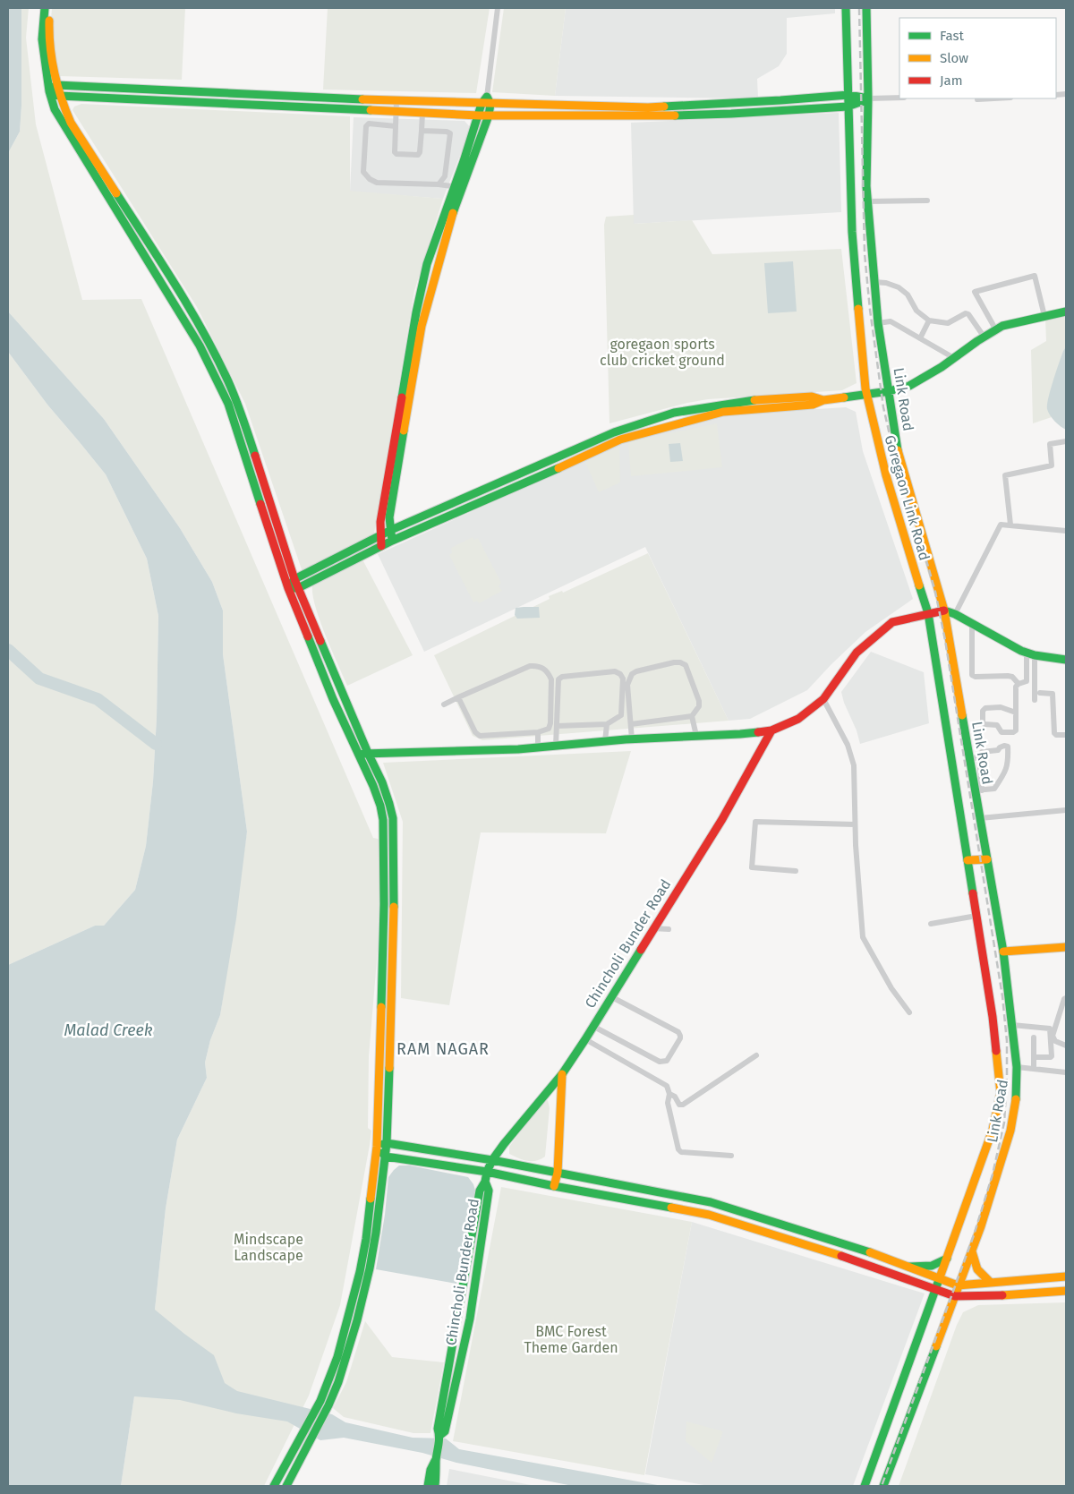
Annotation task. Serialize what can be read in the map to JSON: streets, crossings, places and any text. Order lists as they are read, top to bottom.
{
  "streets": {
    "street": ["Link Road", "Goregaon Link Road", "Chincholi Bunder Road"]
  },
  "crossings": [
    ["Link Road", "Goregaon Link Road"]
  ],
  "districts": ["RAM NAGAR"],
  "water": ["Malad Creek"],
  "parks": ["goregaon sports club cricket ground", "Mindscape Landscape", "BMC Forest Theme Garden"],
  "legend": ["Fast", "Slow", "Jam"]
}
